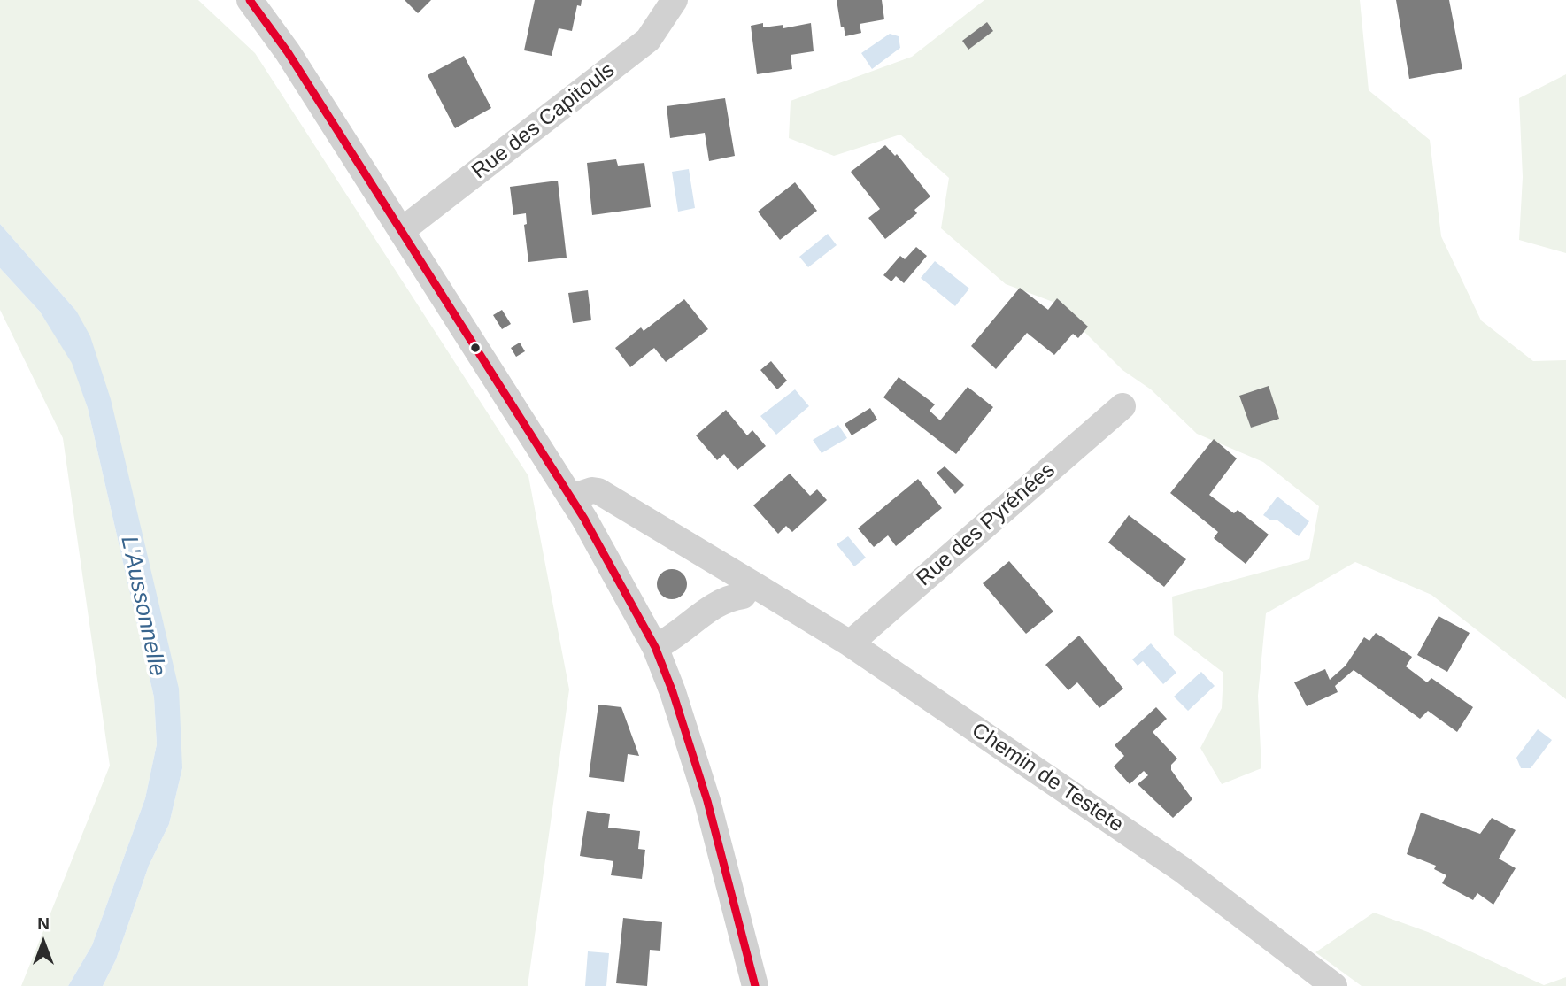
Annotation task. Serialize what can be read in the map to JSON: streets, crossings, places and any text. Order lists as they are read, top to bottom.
{
  "streets": {
    "street": ["Rue des Capitouls", "Rue des Pyrénées", "Chemin de Testete"]
  },
  "crossings": [
    ["Rue des Pyrénées", "Chemin de Testete"]
  ],
  "water": ["L'Aussonnelle"],
  "north": "top"
}
